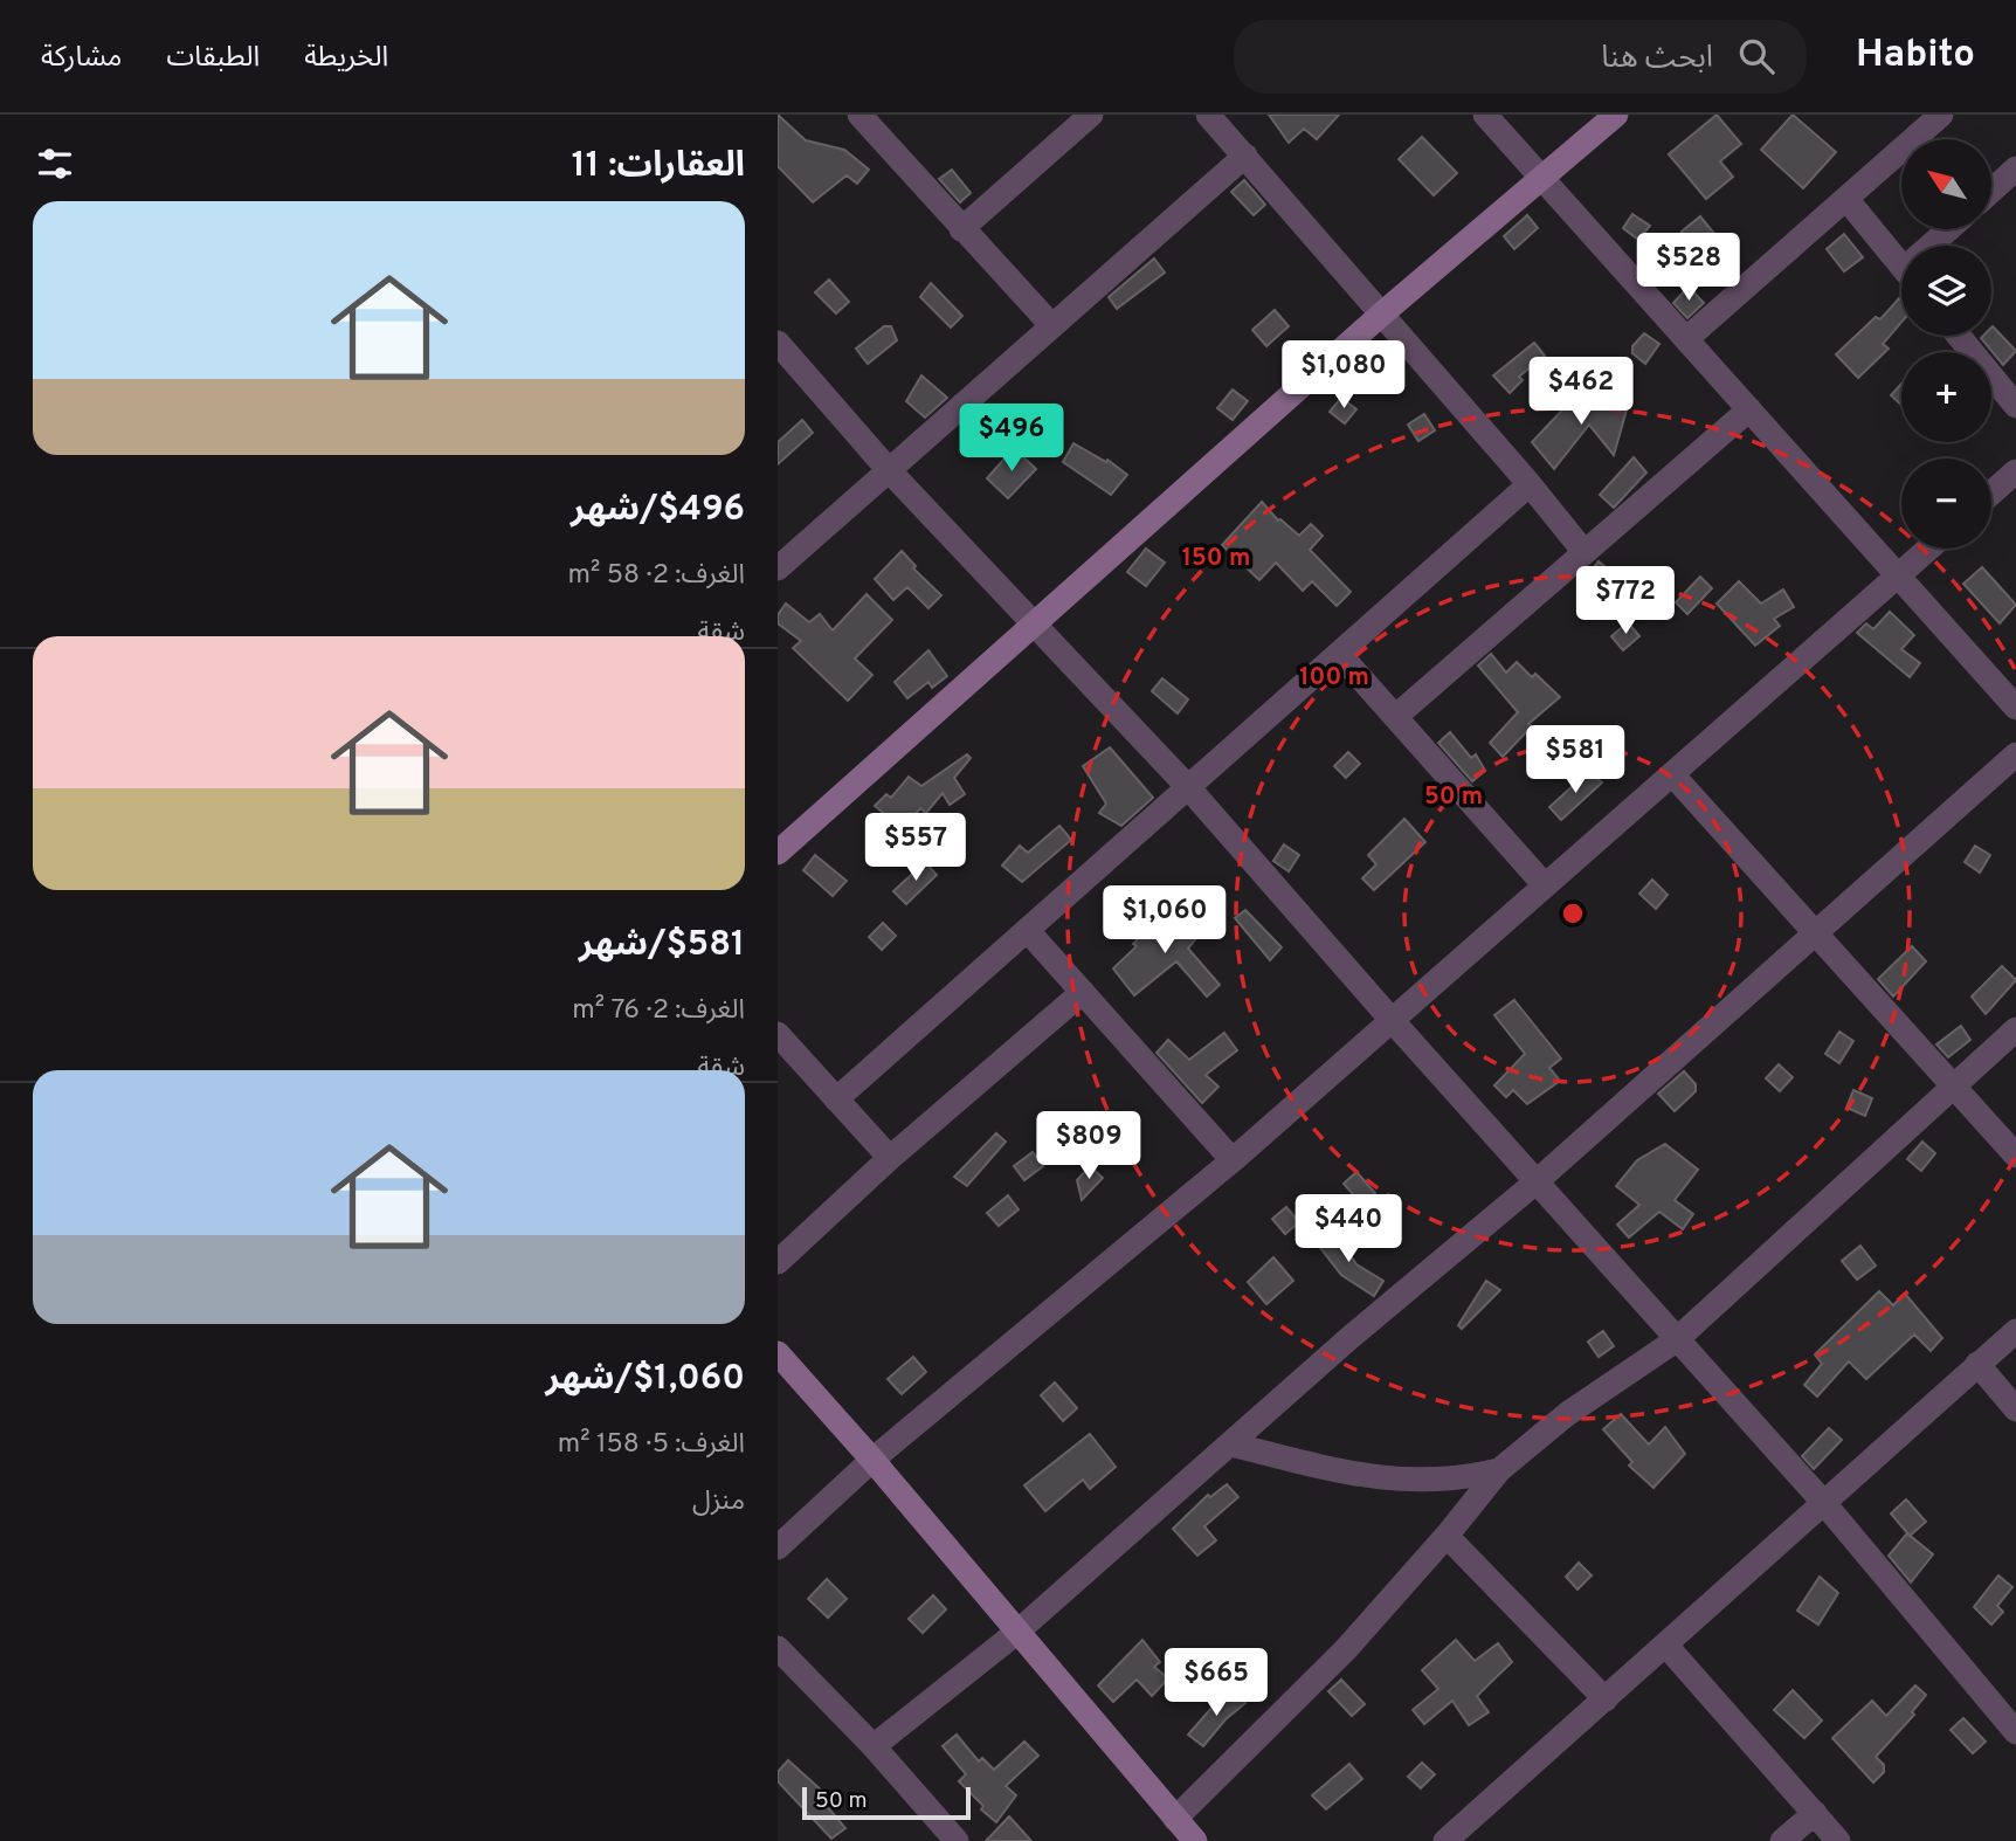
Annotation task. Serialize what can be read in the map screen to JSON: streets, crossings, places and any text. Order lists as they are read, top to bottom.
{
  "scale_bar": "50 m",
  "north": "top left",
  "page": {
    "header": "Habito",
    "search": "ابحث هنا",
    "nav": ["الخريطة", "الطبقات", "مشاركة"],
    "heading": "العقارات: 11",
    "map_buttons": ["+", "−"],
    "list": [
      {
        "name": "$496/شهر",
        "note": "الغرف: 2 · 58 m² · شقة"
      },
      {
        "name": "$581/شهر",
        "note": "الغرف: 2 · 76 m² · شقة"
      },
      {
        "name": "$1,060/شهر",
        "note": "الغرف: 5 · 158 m² · منزل"
      }
    ],
    "price": [
      "$528",
      "$1,080",
      "$462",
      "$496",
      "$772",
      "$581",
      "$557",
      "$1,060",
      "$809",
      "$440",
      "$665"
    ],
    "scale": "50 m"
  },
  "rings": ["150 m", "100 m", "50 m"]
}
